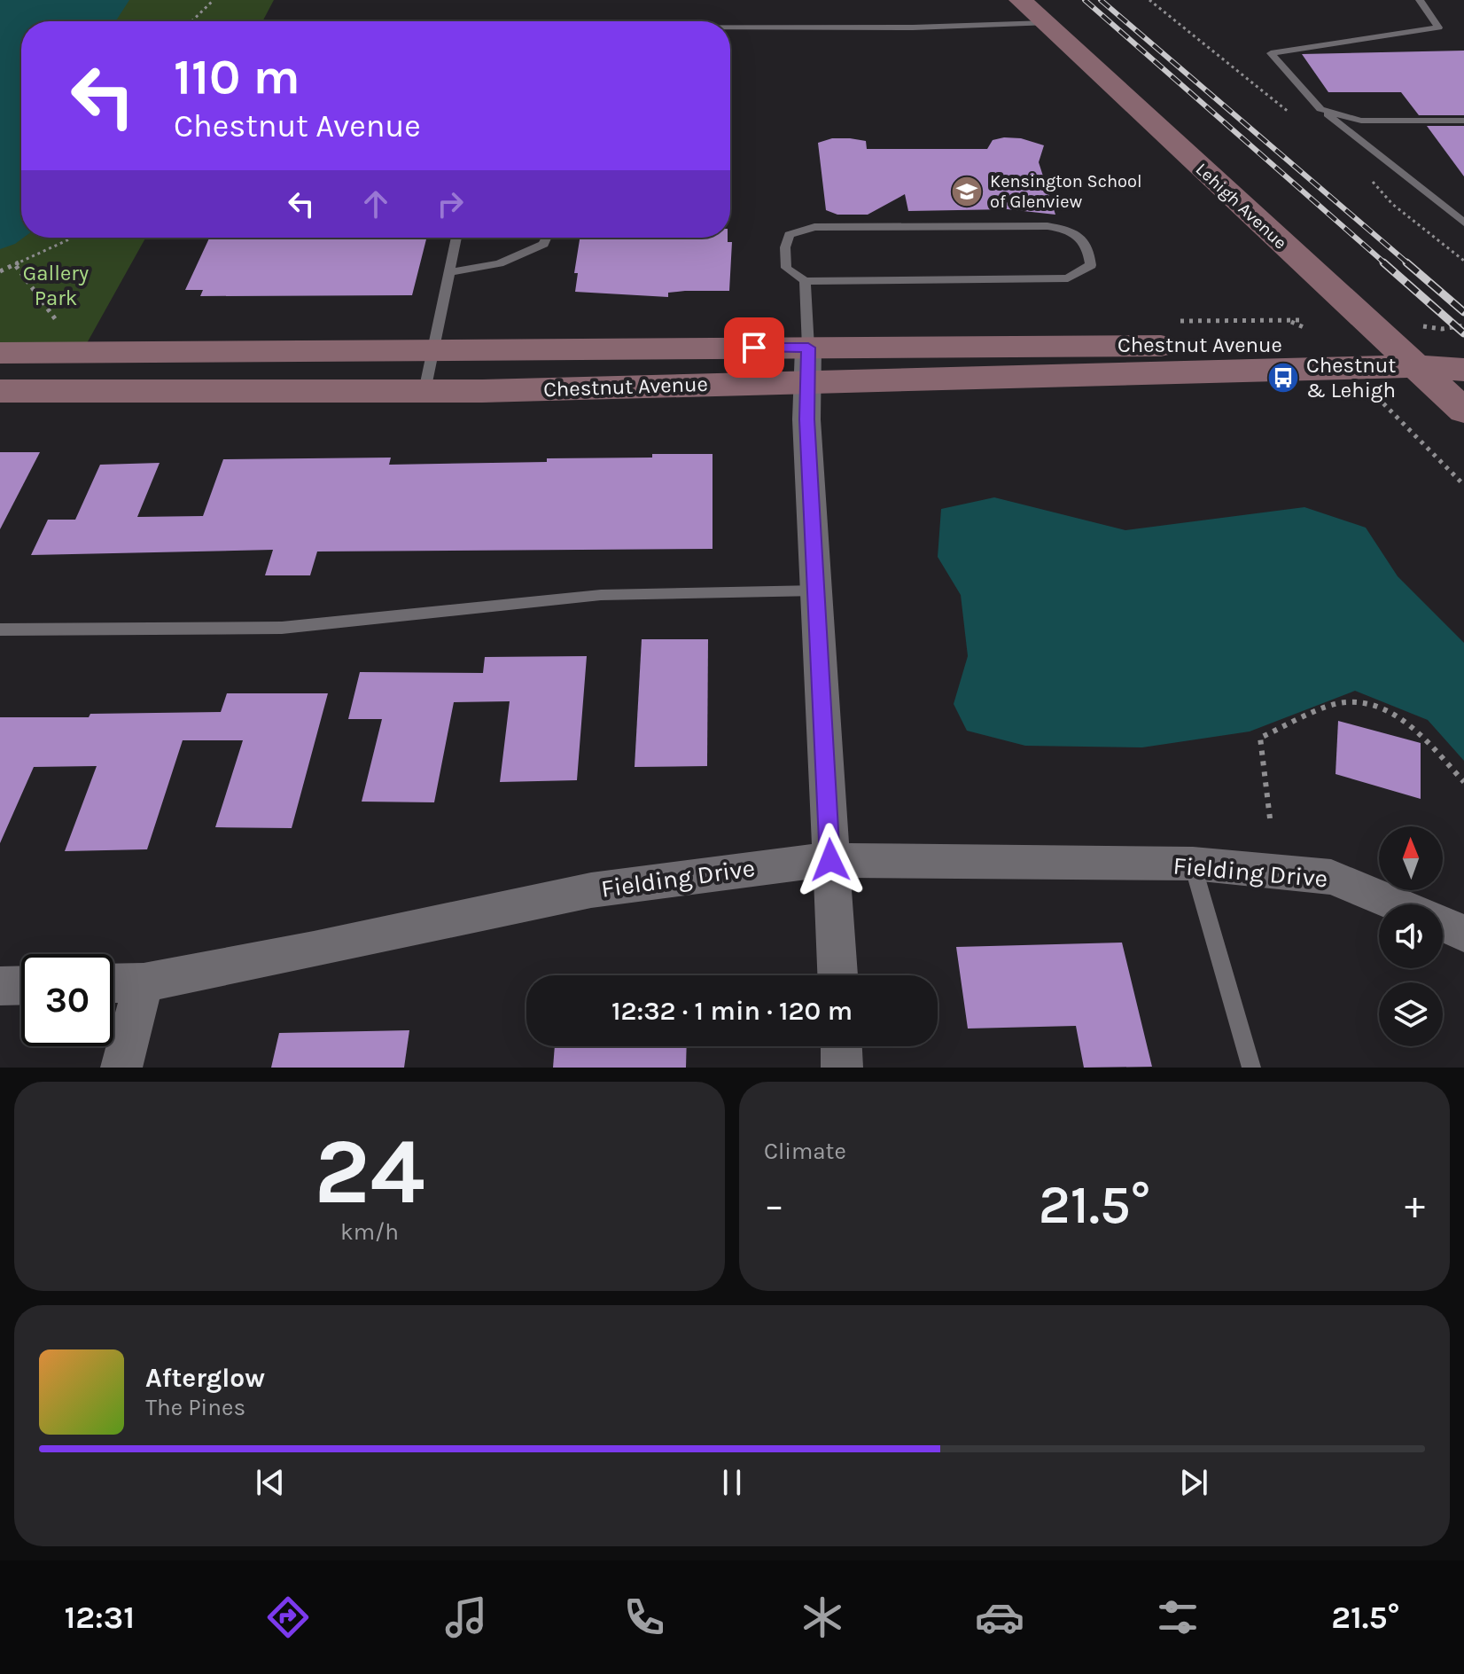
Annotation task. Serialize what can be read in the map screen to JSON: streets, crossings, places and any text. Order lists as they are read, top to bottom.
{
  "streets": {
    "street": ["Lehigh Avenue", "Chestnut Avenue", "Fielding Drive"]
  },
  "crossings": [
    ["Lehigh Avenue", "Chestnut Avenue"]
  ],
  "parks": ["Gallery Park"],
  "places": {
    "school or university": ["Kensington School of Glenview"],
    "bus stop": ["Chestnut & Lehigh"]
  },
  "north": "top",
  "page": {
    "turn": ["110 m", "Chestnut Avenue"],
    "limit": "30",
    "trip": "12:32 · 1 min · 120 m",
    "tile": [
      ["24", "km/h"],
      "Climate"
    ],
    "heat": ["−", "21.5°", "+"],
    "song": ["Afterglow", "The Pines"],
    "tabs": ["12:31", "21.5°"]
  }
}
